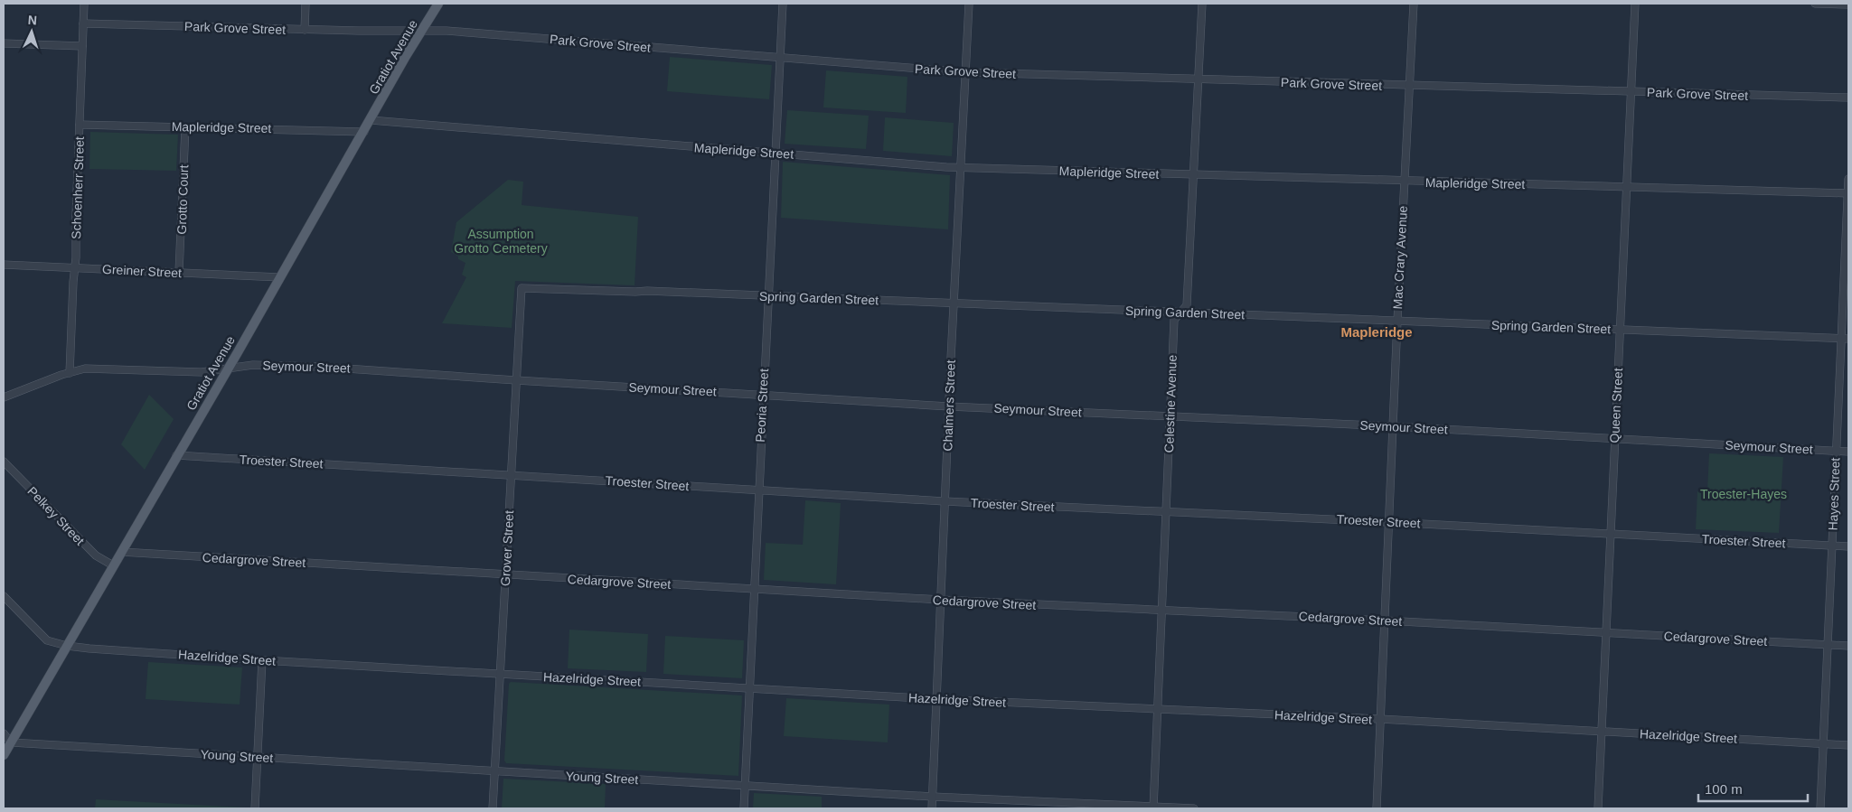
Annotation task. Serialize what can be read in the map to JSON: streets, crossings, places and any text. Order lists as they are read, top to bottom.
{
  "streets": {
    "main road": ["Gratiot Avenue"],
    "street": [
      "Park Grove Street",
      "Mapleridge Street",
      "Schoenherr Street",
      "Grotto Court",
      "Mac Crary Avenue",
      "Greiner Street",
      "Spring Garden Street",
      "Seymour Street",
      "Celestine Avenue",
      "Peoria Street",
      "Chalmers Street",
      "Queen Street",
      "Troester Street",
      "Hayes Street",
      "Pelkey Street",
      "Grover Street",
      "Cedargrove Street",
      "Hazelridge Street",
      "Young Street"
    ]
  },
  "crossings": [
    ["Park Grove Street", "Gratiot Avenue"],
    ["Park Grove Street", "Schoenherr Street"],
    ["Park Grove Street", "Mac Crary Avenue"],
    ["Park Grove Street", "Celestine Avenue"],
    ["Park Grove Street", "Peoria Street"],
    ["Park Grove Street", "Chalmers Street"],
    ["Park Grove Street", "Queen Street"],
    ["Gratiot Avenue", "Mapleridge Street"],
    ["Gratiot Avenue", "Greiner Street"],
    ["Gratiot Avenue", "Seymour Street"],
    ["Gratiot Avenue", "Troester Street"],
    ["Gratiot Avenue", "Pelkey Street"],
    ["Gratiot Avenue", "Cedargrove Street"],
    ["Gratiot Avenue", "Hazelridge Street"],
    ["Gratiot Avenue", "Young Street"],
    ["Mapleridge Street", "Schoenherr Street"],
    ["Mapleridge Street", "Grotto Court"],
    ["Mapleridge Street", "Mac Crary Avenue"],
    ["Mapleridge Street", "Celestine Avenue"],
    ["Mapleridge Street", "Peoria Street"],
    ["Mapleridge Street", "Chalmers Street"],
    ["Mapleridge Street", "Queen Street"],
    ["Mapleridge Street", "Hayes Street"],
    ["Schoenherr Street", "Greiner Street"],
    ["Schoenherr Street", "Seymour Street"],
    ["Grotto Court", "Greiner Street"],
    ["Mac Crary Avenue", "Spring Garden Street"],
    ["Mac Crary Avenue", "Seymour Street"],
    ["Mac Crary Avenue", "Troester Street"],
    ["Mac Crary Avenue", "Cedargrove Street"],
    ["Mac Crary Avenue", "Hazelridge Street"],
    ["Spring Garden Street", "Celestine Avenue"],
    ["Spring Garden Street", "Peoria Street"],
    ["Spring Garden Street", "Chalmers Street"],
    ["Spring Garden Street", "Queen Street"],
    ["Spring Garden Street", "Hayes Street"],
    ["Spring Garden Street", "Grover Street"],
    ["Seymour Street", "Celestine Avenue"],
    ["Seymour Street", "Peoria Street"],
    ["Seymour Street", "Chalmers Street"],
    ["Seymour Street", "Queen Street"],
    ["Seymour Street", "Hayes Street"],
    ["Seymour Street", "Grover Street"],
    ["Celestine Avenue", "Troester Street"],
    ["Celestine Avenue", "Cedargrove Street"],
    ["Celestine Avenue", "Hazelridge Street"],
    ["Celestine Avenue", "Young Street"],
    ["Peoria Street", "Troester Street"],
    ["Peoria Street", "Cedargrove Street"],
    ["Peoria Street", "Hazelridge Street"],
    ["Peoria Street", "Young Street"],
    ["Chalmers Street", "Troester Street"],
    ["Chalmers Street", "Cedargrove Street"],
    ["Chalmers Street", "Hazelridge Street"],
    ["Chalmers Street", "Young Street"],
    ["Queen Street", "Troester Street"],
    ["Queen Street", "Cedargrove Street"],
    ["Queen Street", "Hazelridge Street"],
    ["Troester Street", "Hayes Street"],
    ["Troester Street", "Grover Street"],
    ["Hayes Street", "Cedargrove Street"],
    ["Hayes Street", "Hazelridge Street"],
    ["Grover Street", "Cedargrove Street"],
    ["Grover Street", "Hazelridge Street"],
    ["Grover Street", "Young Street"]
  ],
  "districts": ["Mapleridge"],
  "parks": ["Assumption Grotto Cemetery", "Troester-Hayes"],
  "scale_bar": "100 m",
  "north": "top"
}
